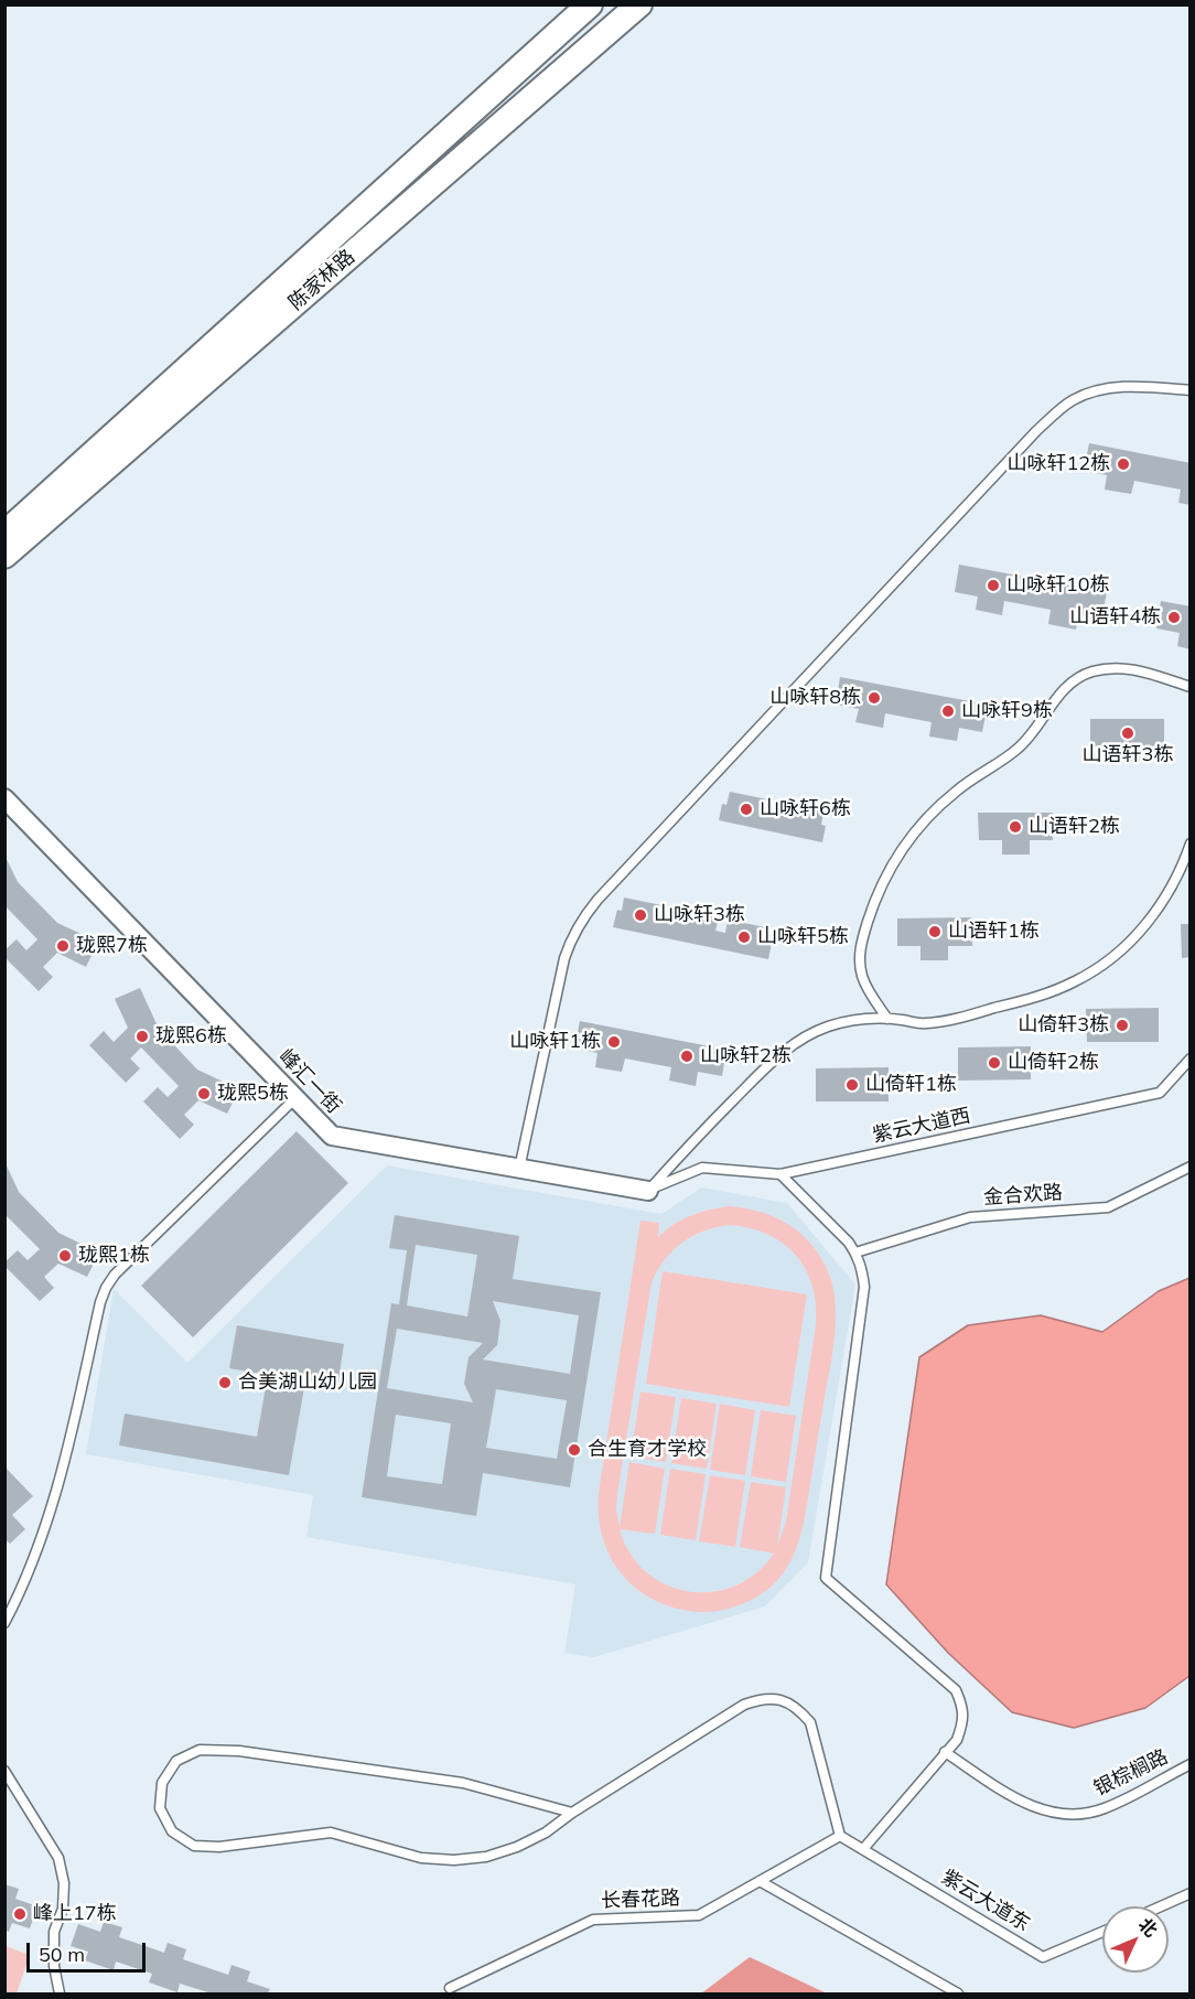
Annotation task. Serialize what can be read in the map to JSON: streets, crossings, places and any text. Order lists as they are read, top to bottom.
{
  "streets": {
    "main road": ["陈家林路"],
    "street": ["峰汇一街"],
    "lane": [
      "紫云大道西",
      "金合欢路",
      "银棕榈路",
      "长春花路",
      "紫云大道东"
    ]
  },
  "crossings": [
    ["峰汇一街", "紫云大道西"],
    ["长春花路", "紫云大道东"]
  ],
  "places": [
    "山咏轩12栋",
    "山咏轩10栋",
    "山语轩4栋",
    "山咏轩8栋",
    "山咏轩9栋",
    "山语轩3栋",
    "山咏轩6栋",
    "山语轩2栋",
    "山咏轩3栋",
    "山语轩1栋",
    "山咏轩5栋",
    "珑熙7栋",
    "山倚轩3栋",
    "珑熙6栋",
    "山咏轩1栋",
    "山咏轩2栋",
    "山倚轩2栋",
    "山倚轩1栋",
    "珑熙5栋",
    "珑熙1栋",
    "合美湖山幼儿园",
    "合生育才学校",
    "峰上17栋"
  ],
  "scale_bar": "50 m",
  "north": "top right"
}
